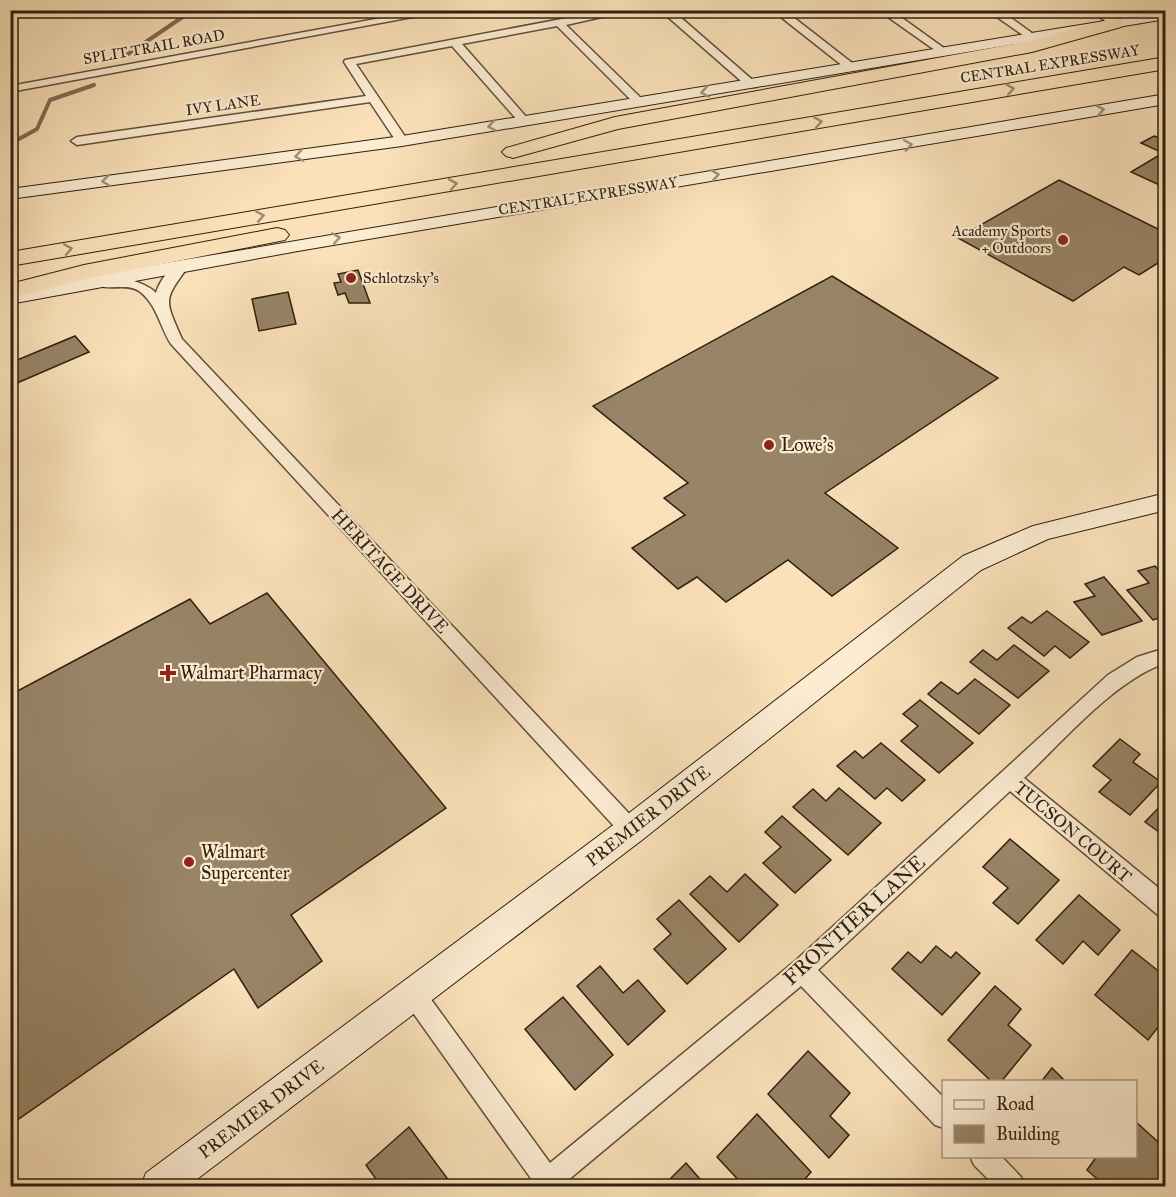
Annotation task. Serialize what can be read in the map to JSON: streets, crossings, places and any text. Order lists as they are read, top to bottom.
{
  "streets": {
    "highway": ["CENTRAL EXPRESSWAY"],
    "main road": ["PREMIER DRIVE"],
    "street": [
      "SPLIT TRAIL ROAD",
      "IVY LANE",
      "HERITAGE DRIVE",
      "TUCSON COURT",
      "FRONTIER LANE"
    ]
  },
  "crossings": [
    ["CENTRAL EXPRESSWAY", "HERITAGE DRIVE"],
    ["HERITAGE DRIVE", "PREMIER DRIVE"],
    ["TUCSON COURT", "FRONTIER LANE"]
  ],
  "places": {
    "other": [
      "Academy Sports + Outdoors",
      "Schlotzsky's",
      "Lowe's",
      "Walmart Supercenter"
    ],
    "health": ["Walmart Pharmacy"]
  },
  "legend": ["Road", "Building"]
}
